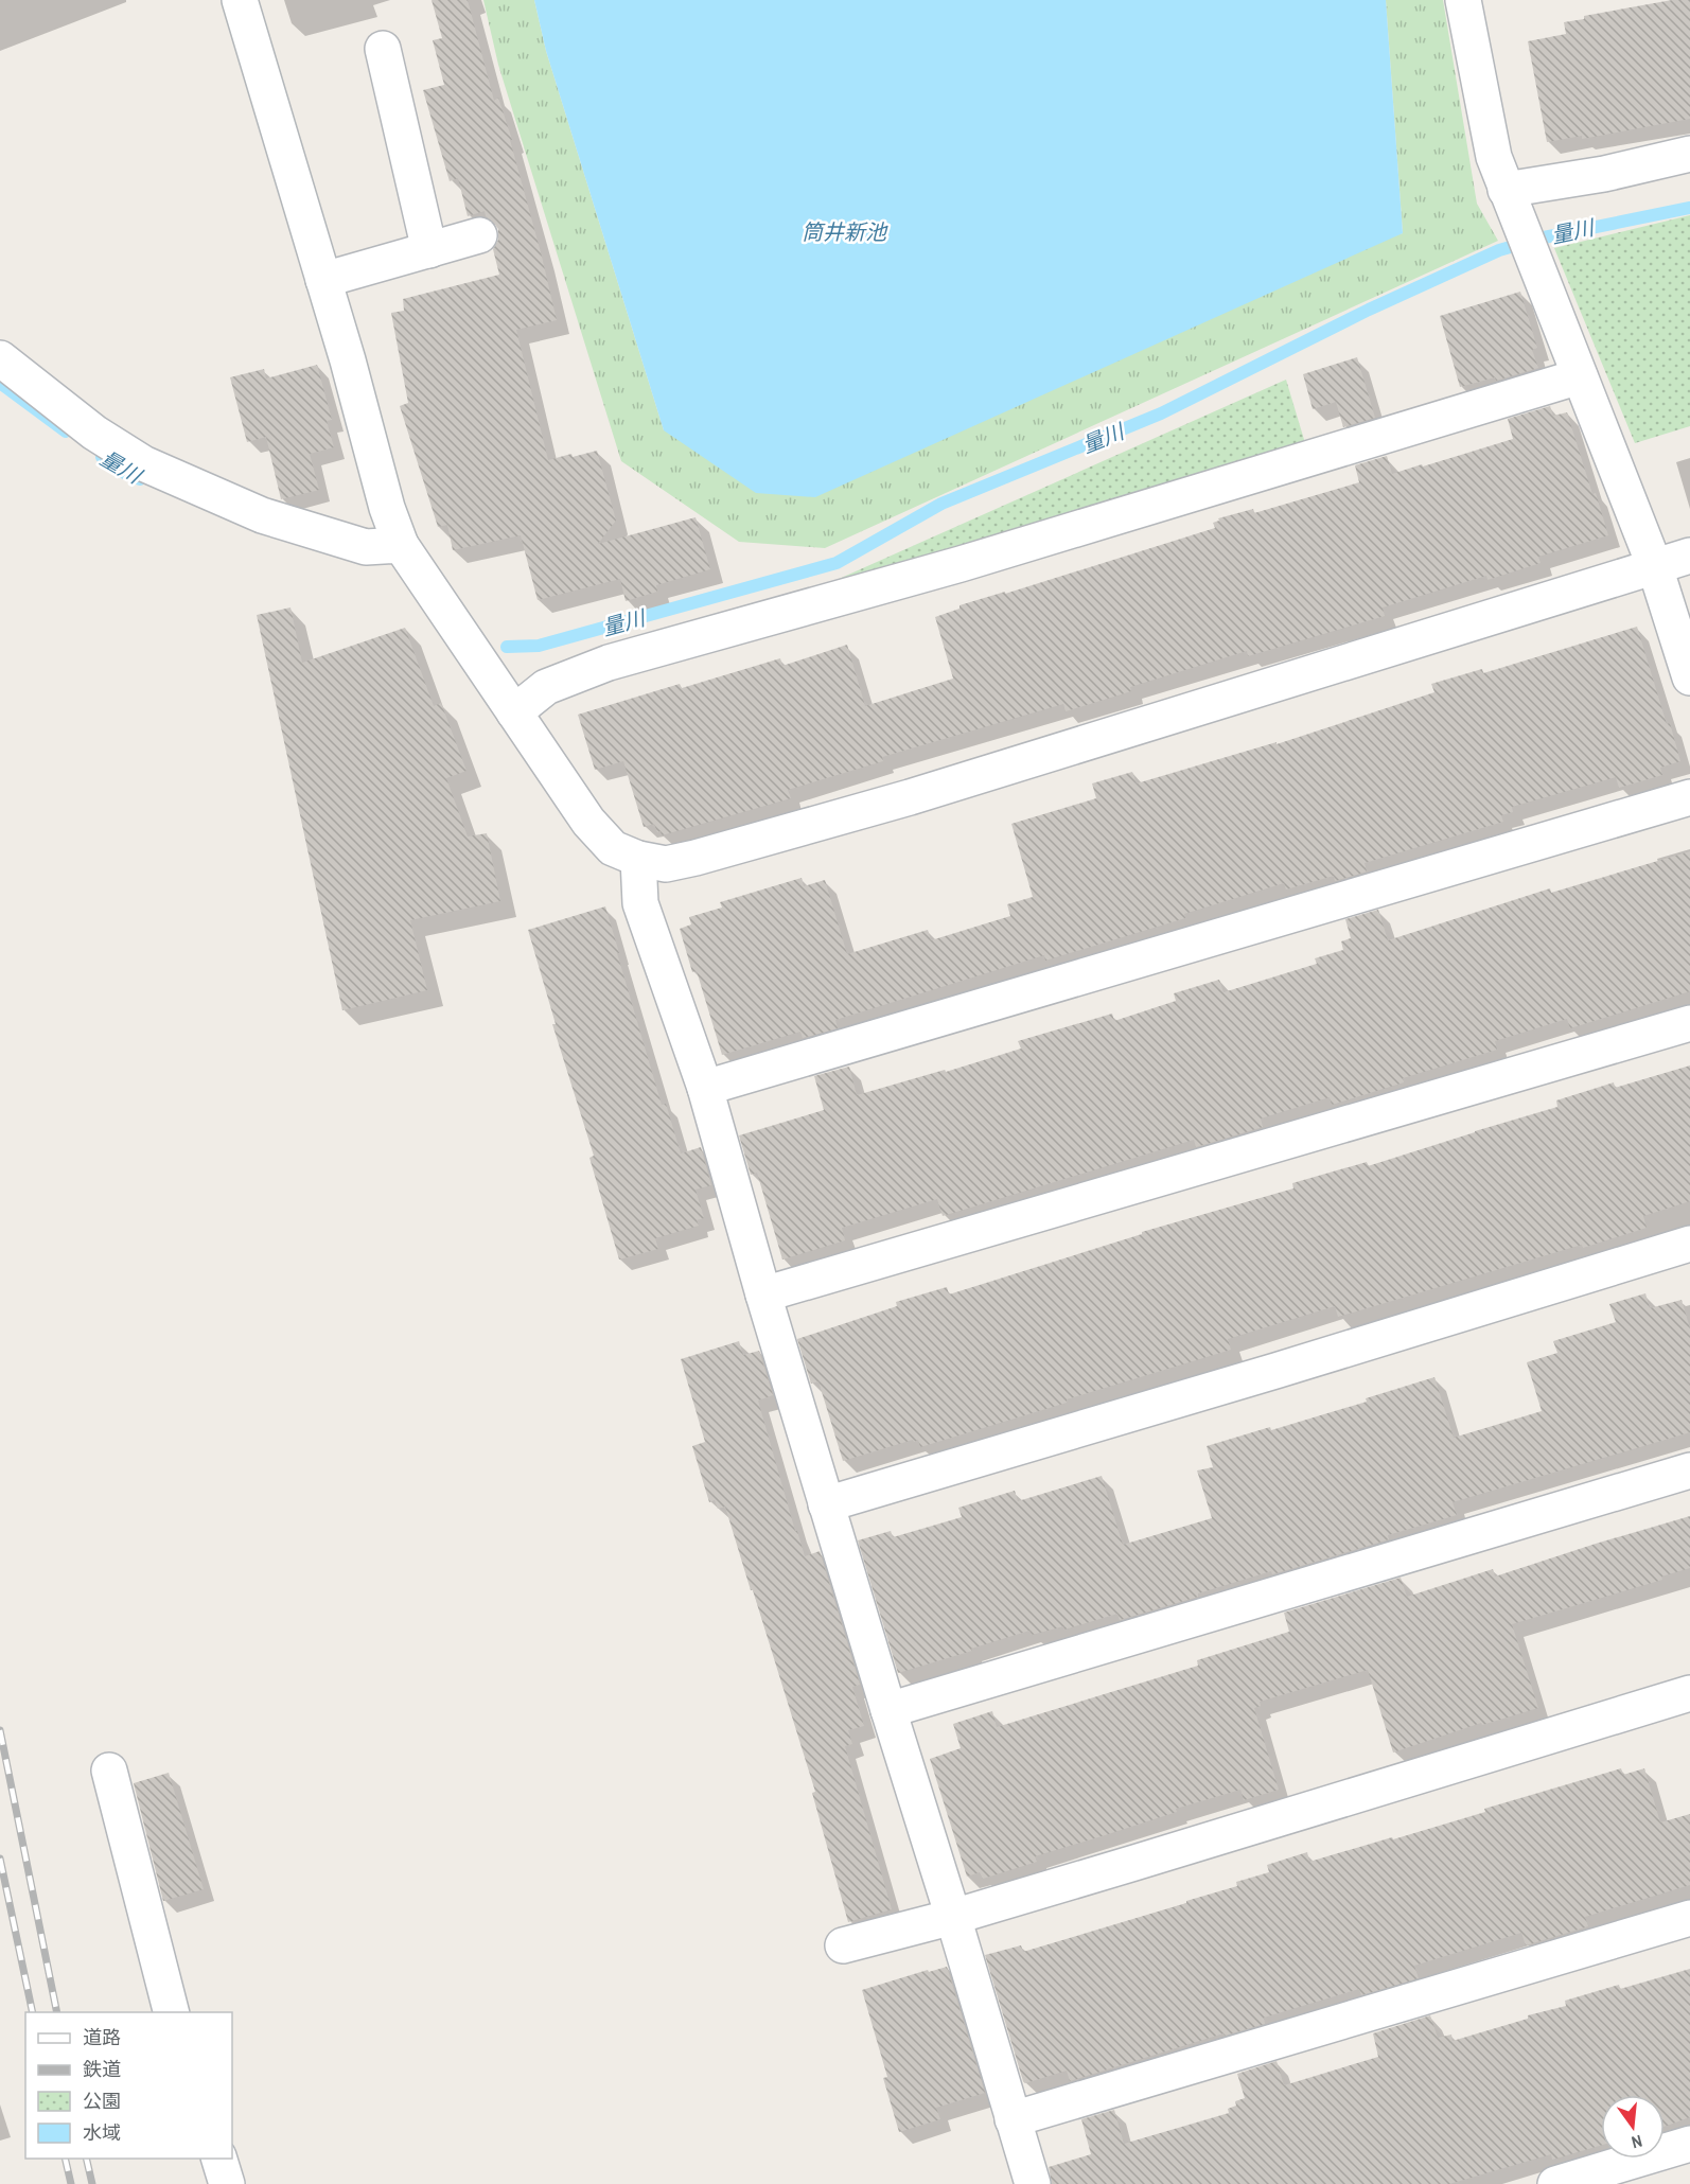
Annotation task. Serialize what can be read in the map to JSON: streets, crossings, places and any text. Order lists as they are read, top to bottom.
{
  "water": ["筒井新池", "量川"],
  "legend": [
    "道路",
    "鉄道",
    "公園",
    "水域"
  ],
  "north": "bottom"
}
